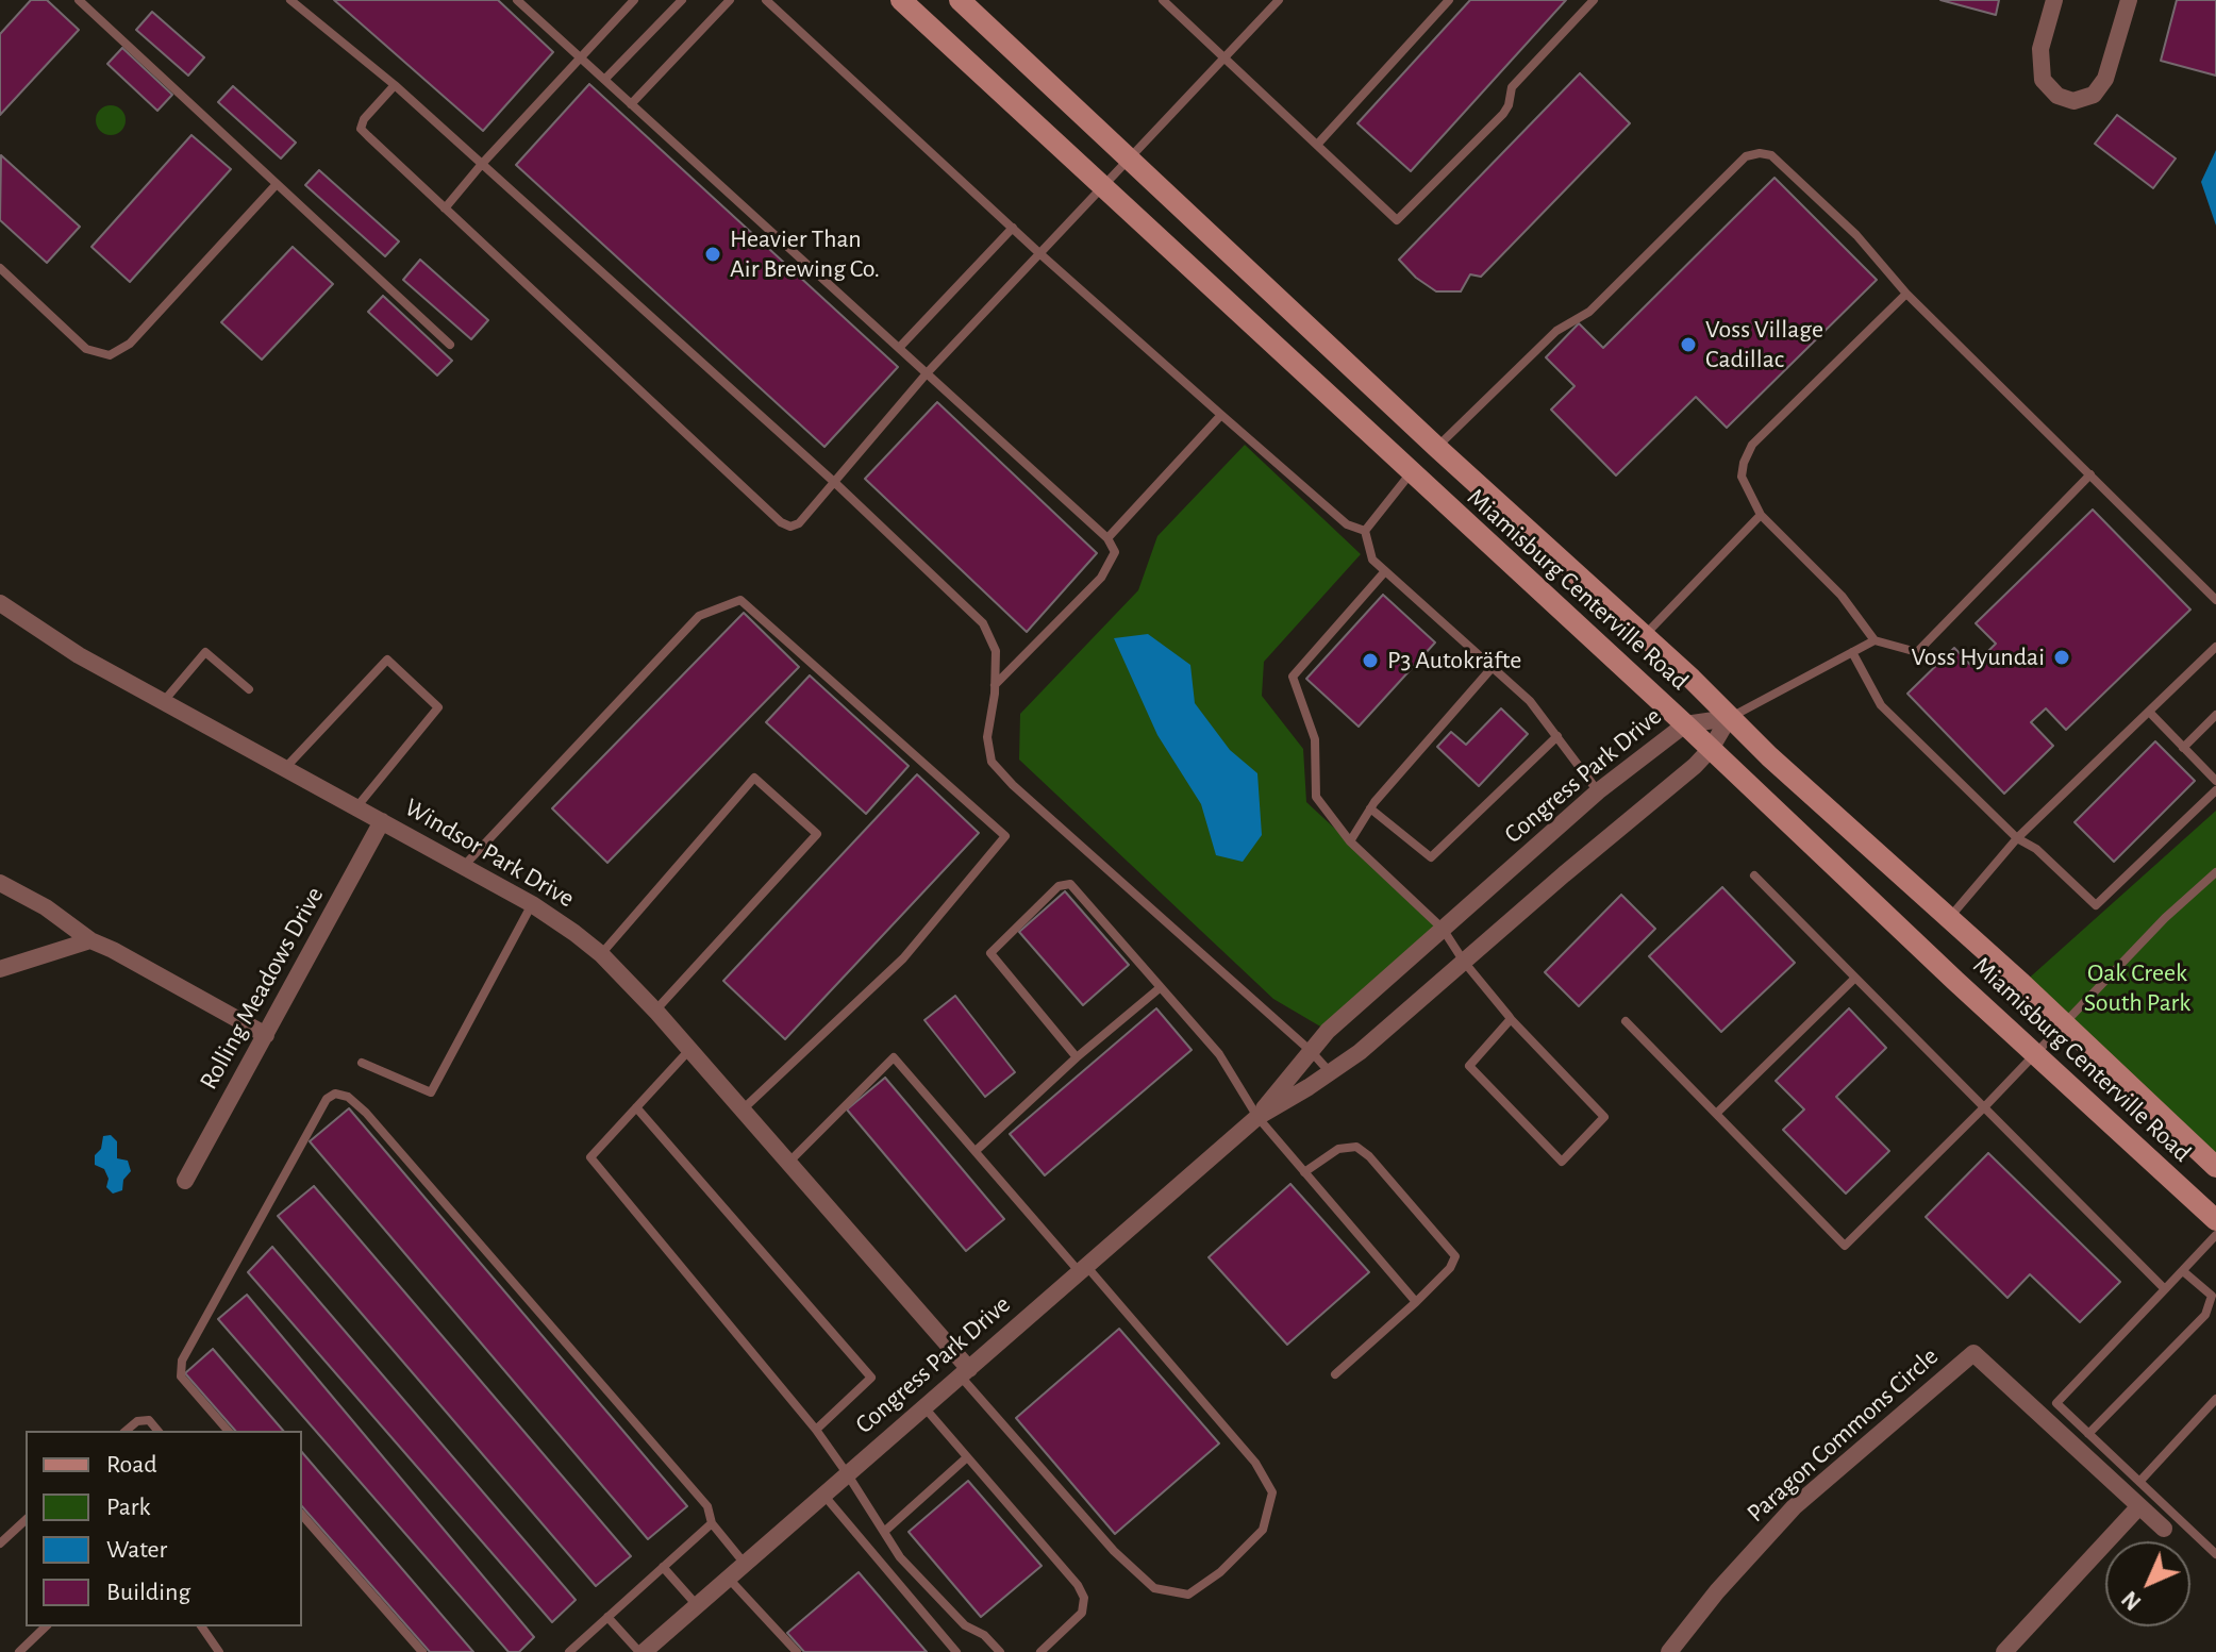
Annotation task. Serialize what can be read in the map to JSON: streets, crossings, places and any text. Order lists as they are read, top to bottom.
{
  "streets": {
    "main road": ["Miamisburg Centerville Road"],
    "street": [
      "Congress Park Drive",
      "Windsor Park Drive",
      "Rolling Meadows Drive",
      "Paragon Commons Circle"
    ]
  },
  "crossings": [
    ["Miamisburg Centerville Road", "Congress Park Drive"],
    ["Congress Park Drive", "Windsor Park Drive"],
    ["Windsor Park Drive", "Rolling Meadows Drive"]
  ],
  "parks": ["Oak Creek South Park"],
  "places": [
    "Heavier Than Air Brewing Co.",
    "Voss Village Cadillac",
    "Voss Hyundai",
    "P3 Autokräfte"
  ],
  "legend": [
    "Road",
    "Park",
    "Water",
    "Building"
  ],
  "north": "bottom left"
}
